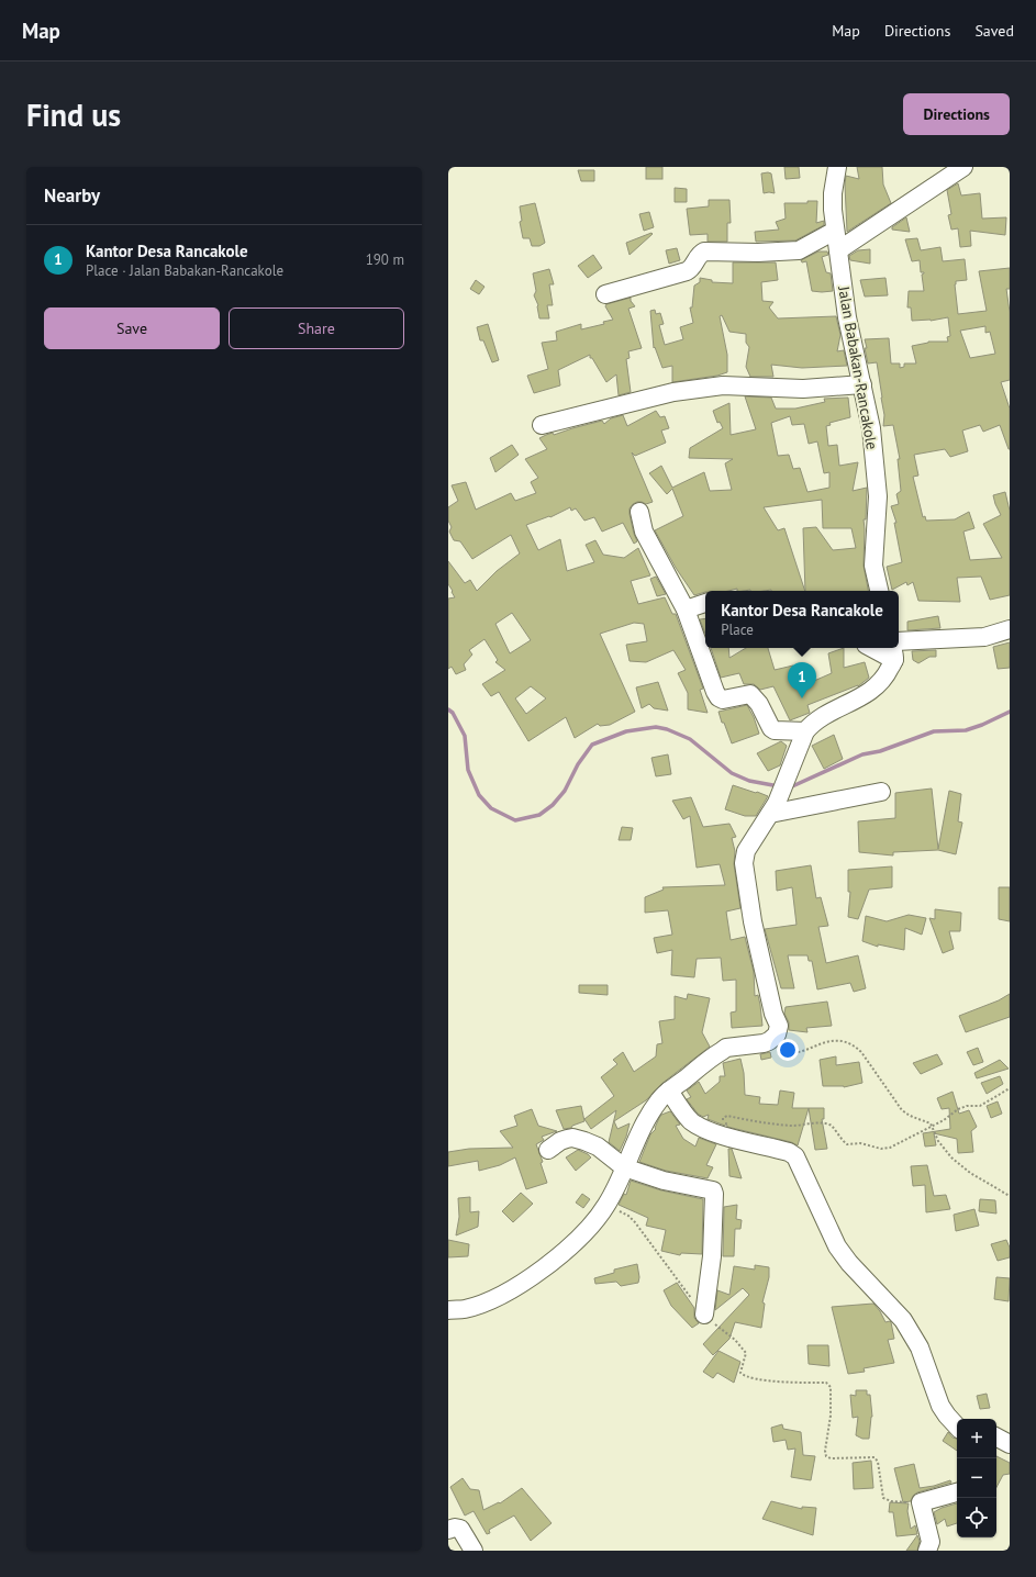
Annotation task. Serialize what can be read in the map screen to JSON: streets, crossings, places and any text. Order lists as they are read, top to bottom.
{
  "streets": {
    "street": ["Jalan Babakan-Rancakole"]
  },
  "page": {
    "header": "Map",
    "nav": ["Map", "Directions", "Saved"],
    "buttons": [
      "Directions",
      ["Save", "Share"]
    ],
    "title": "Find us",
    "heading": "Nearby",
    "list": [
      {
        "mark": "1",
        "name": "Kantor Desa Rancakole",
        "note": "Place · Jalan Babakan-Rancakole",
        "value": "190 m"
      }
    ],
    "popup": ["Kantor Desa Rancakole", "Place"],
    "pins": "1",
    "map_buttons": ["+", "−"]
  }
}
